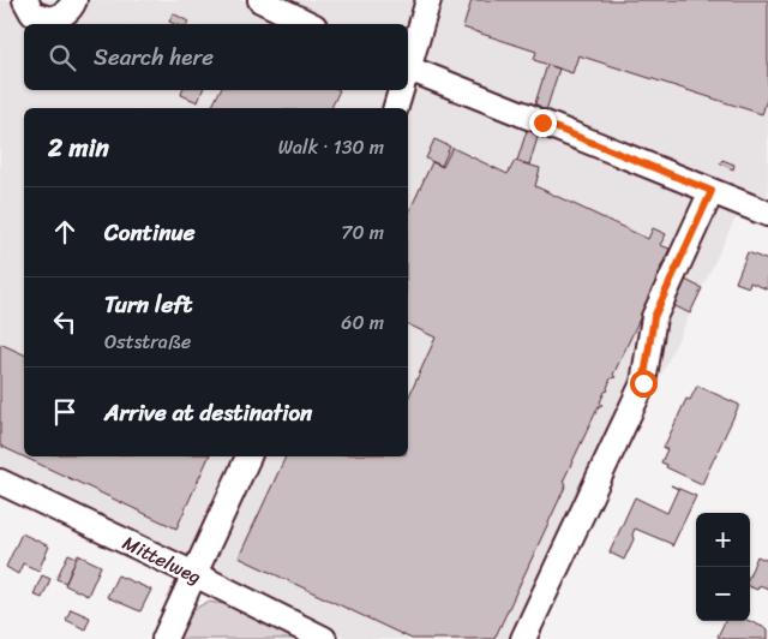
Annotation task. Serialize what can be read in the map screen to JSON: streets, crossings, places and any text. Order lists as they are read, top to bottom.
{
  "streets": {
    "street": ["Mittelweg"]
  },
  "page": {
    "search": "Search here",
    "heading": ["2 min", "Walk · 130 m"],
    "list": [
      ["Continue", "70 m"],
      ["Turn left", "Oststraße", "60 m"],
      "Arrive at destination"
    ],
    "map_buttons": ["+", "−"]
  }
}
